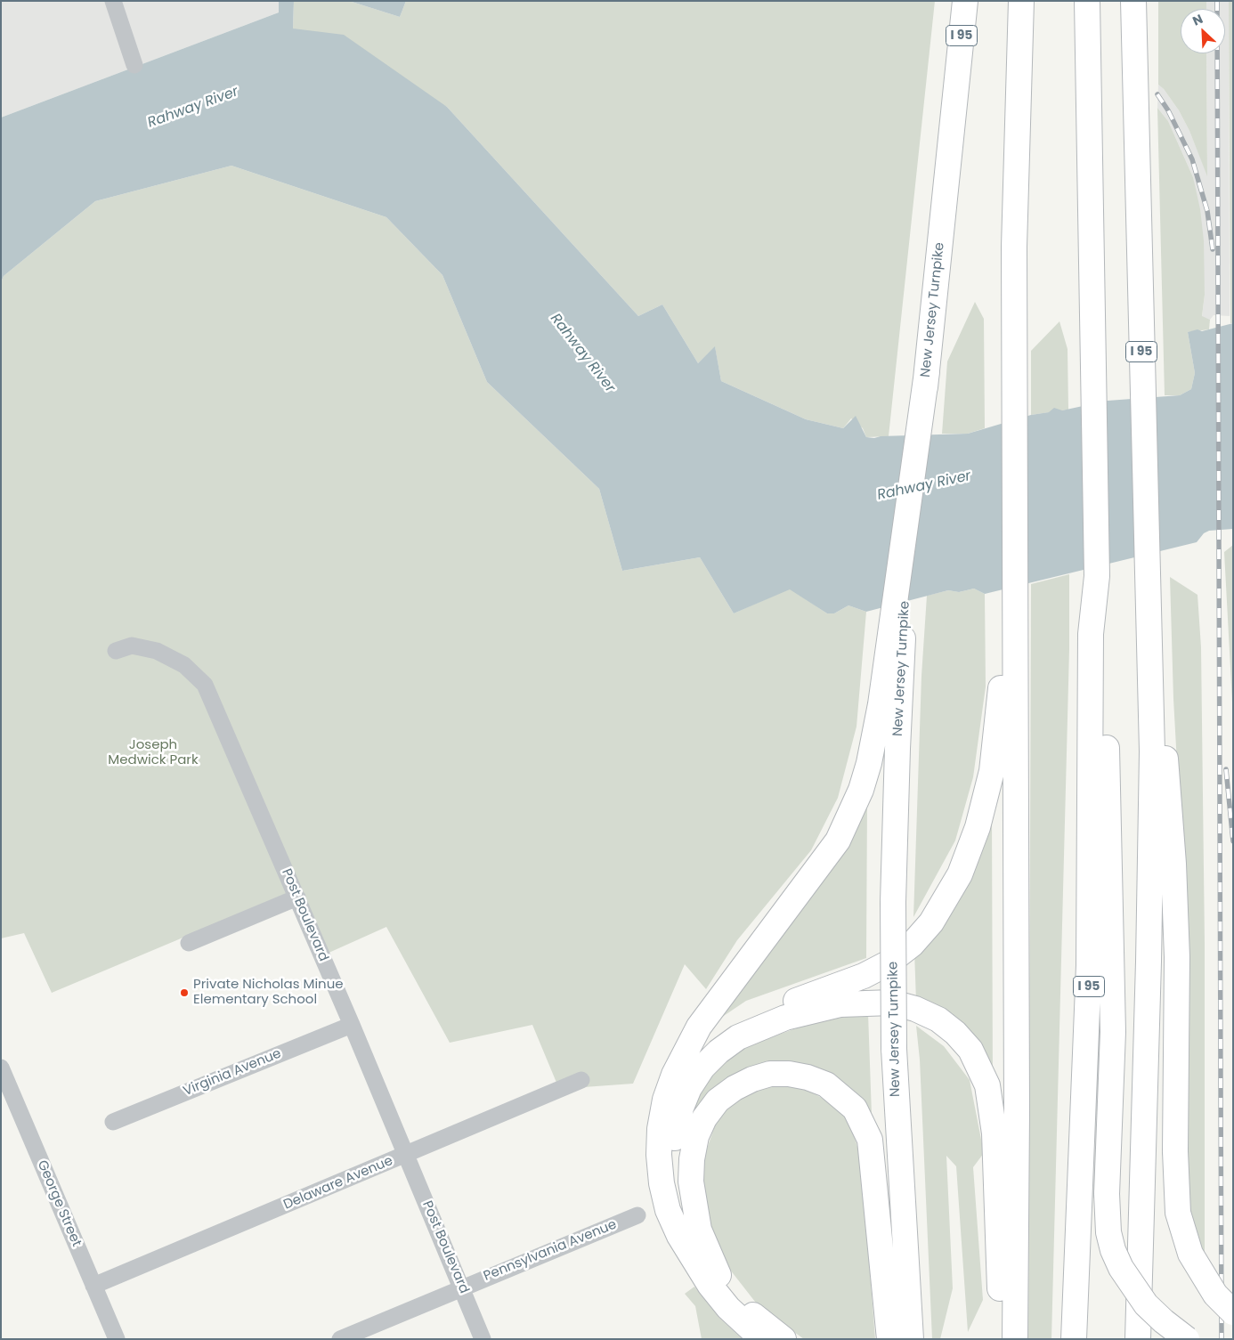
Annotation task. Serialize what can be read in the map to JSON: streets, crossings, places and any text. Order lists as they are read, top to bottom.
{
  "streets": {
    "highway": ["I 95", "New Jersey Turnpike"],
    "street": [
      "Post Boulevard",
      "Virginia Avenue",
      "Delaware Avenue",
      "George Street",
      "Pennsylvania Avenue"
    ]
  },
  "crossings": [
    ["Post Boulevard", "Virginia Avenue"],
    ["Post Boulevard", "Delaware Avenue"],
    ["Post Boulevard", "Pennsylvania Avenue"],
    ["Delaware Avenue", "George Street"]
  ],
  "water": ["Rahway River"],
  "parks": ["Joseph Medwick Park"],
  "places": ["Private Nicholas Minue Elementary School"],
  "north": "top left"
}
